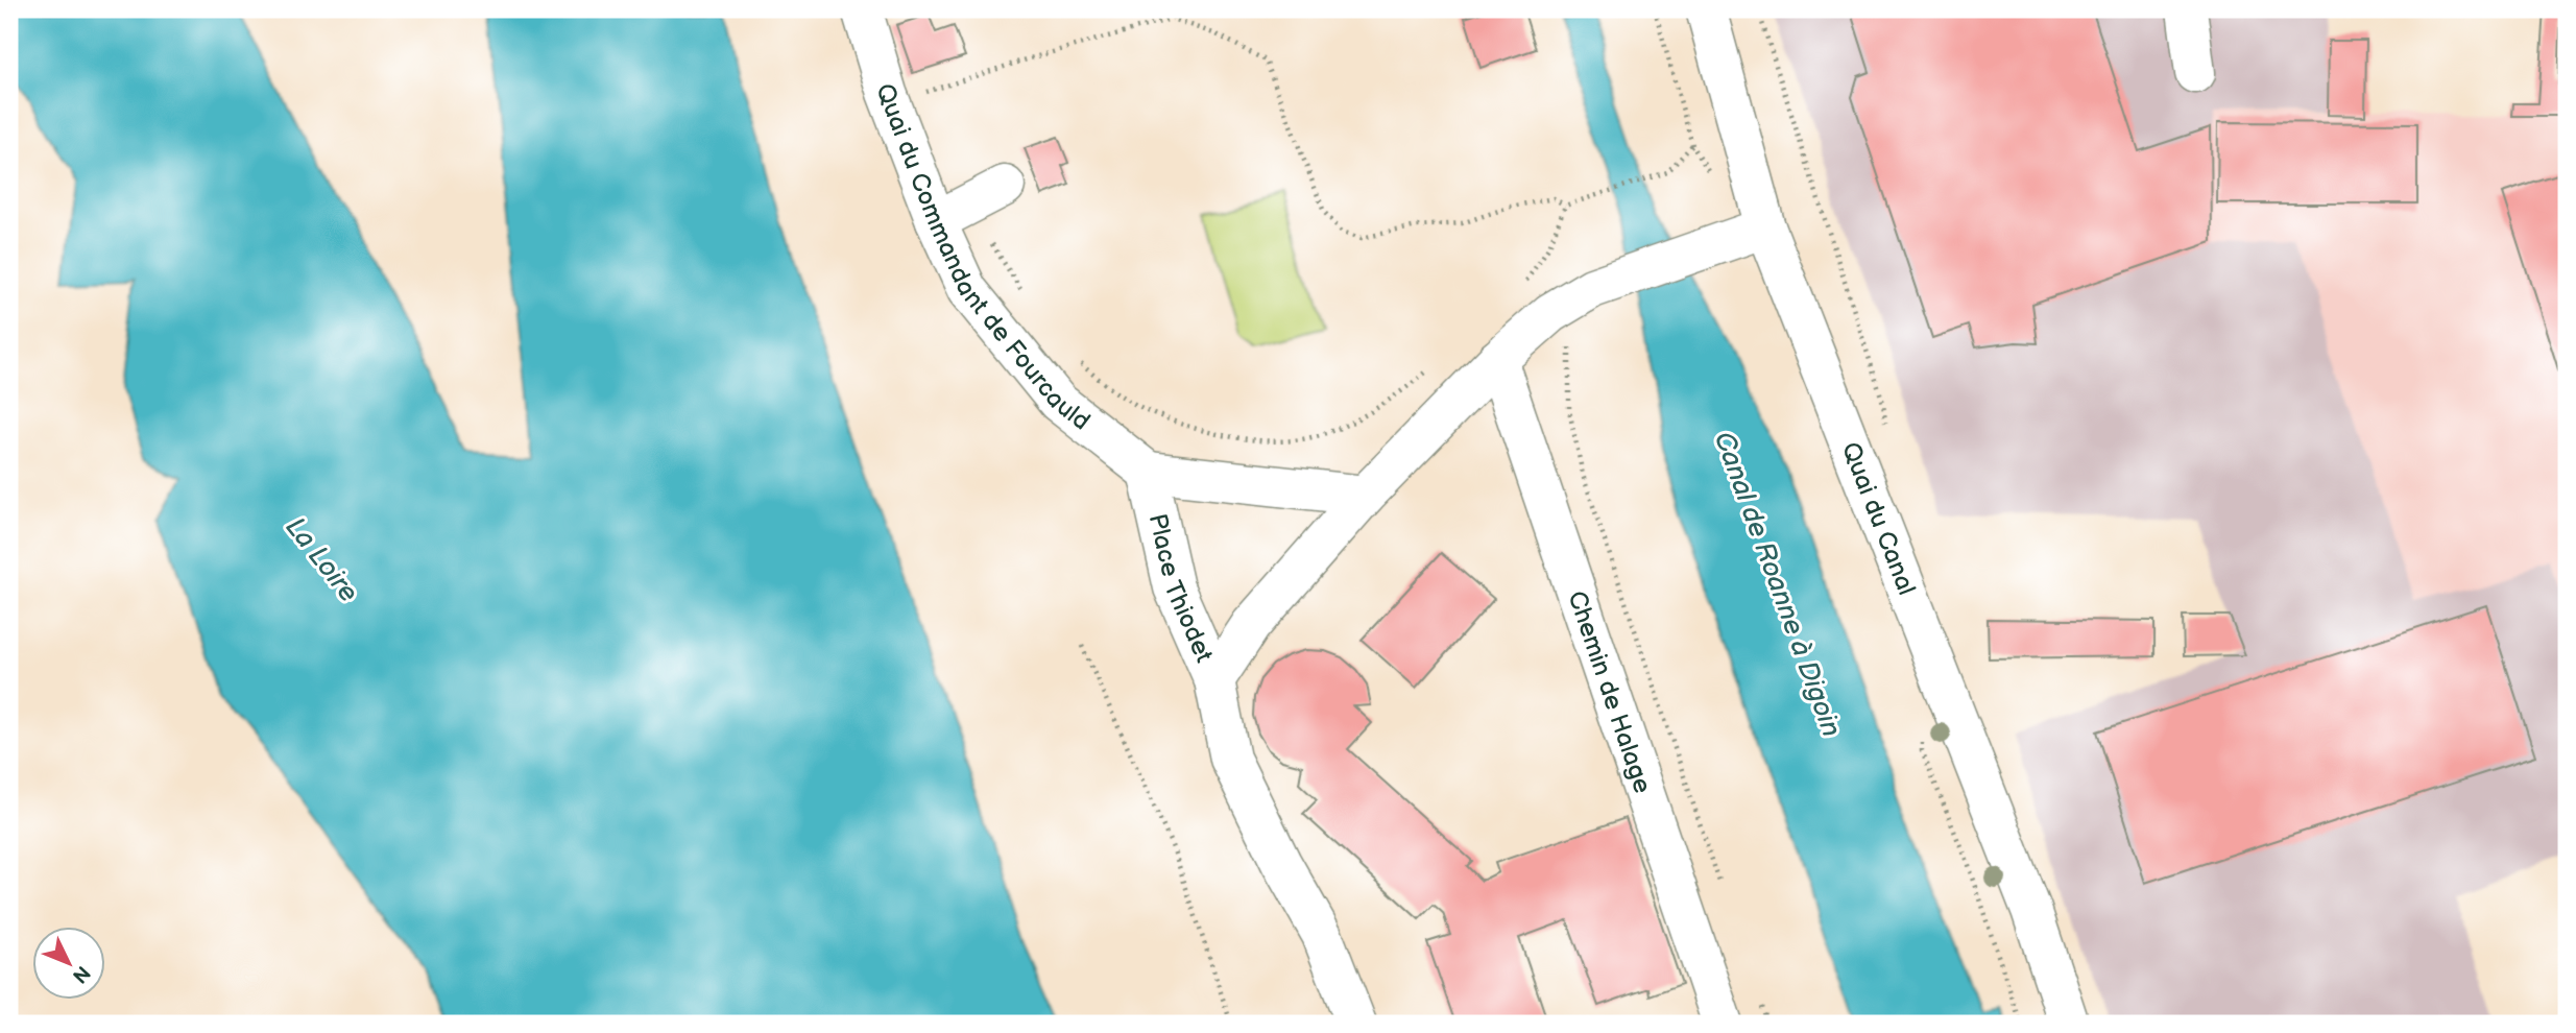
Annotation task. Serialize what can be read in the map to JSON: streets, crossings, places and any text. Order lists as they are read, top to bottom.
{
  "streets": {
    "street": [
      "Quai du Commandant de Fourcauld",
      "Quai du Canal",
      "Place Thiodet",
      "Chemin de Halage"
    ]
  },
  "crossings": [
    ["Quai du Commandant de Fourcauld", "Place Thiodet"],
    ["Quai du Canal", "Place Thiodet"],
    ["Place Thiodet", "Chemin de Halage"]
  ],
  "water": ["La Loire", "Canal de Roanne à Digoin"],
  "north": "bottom right"
}
